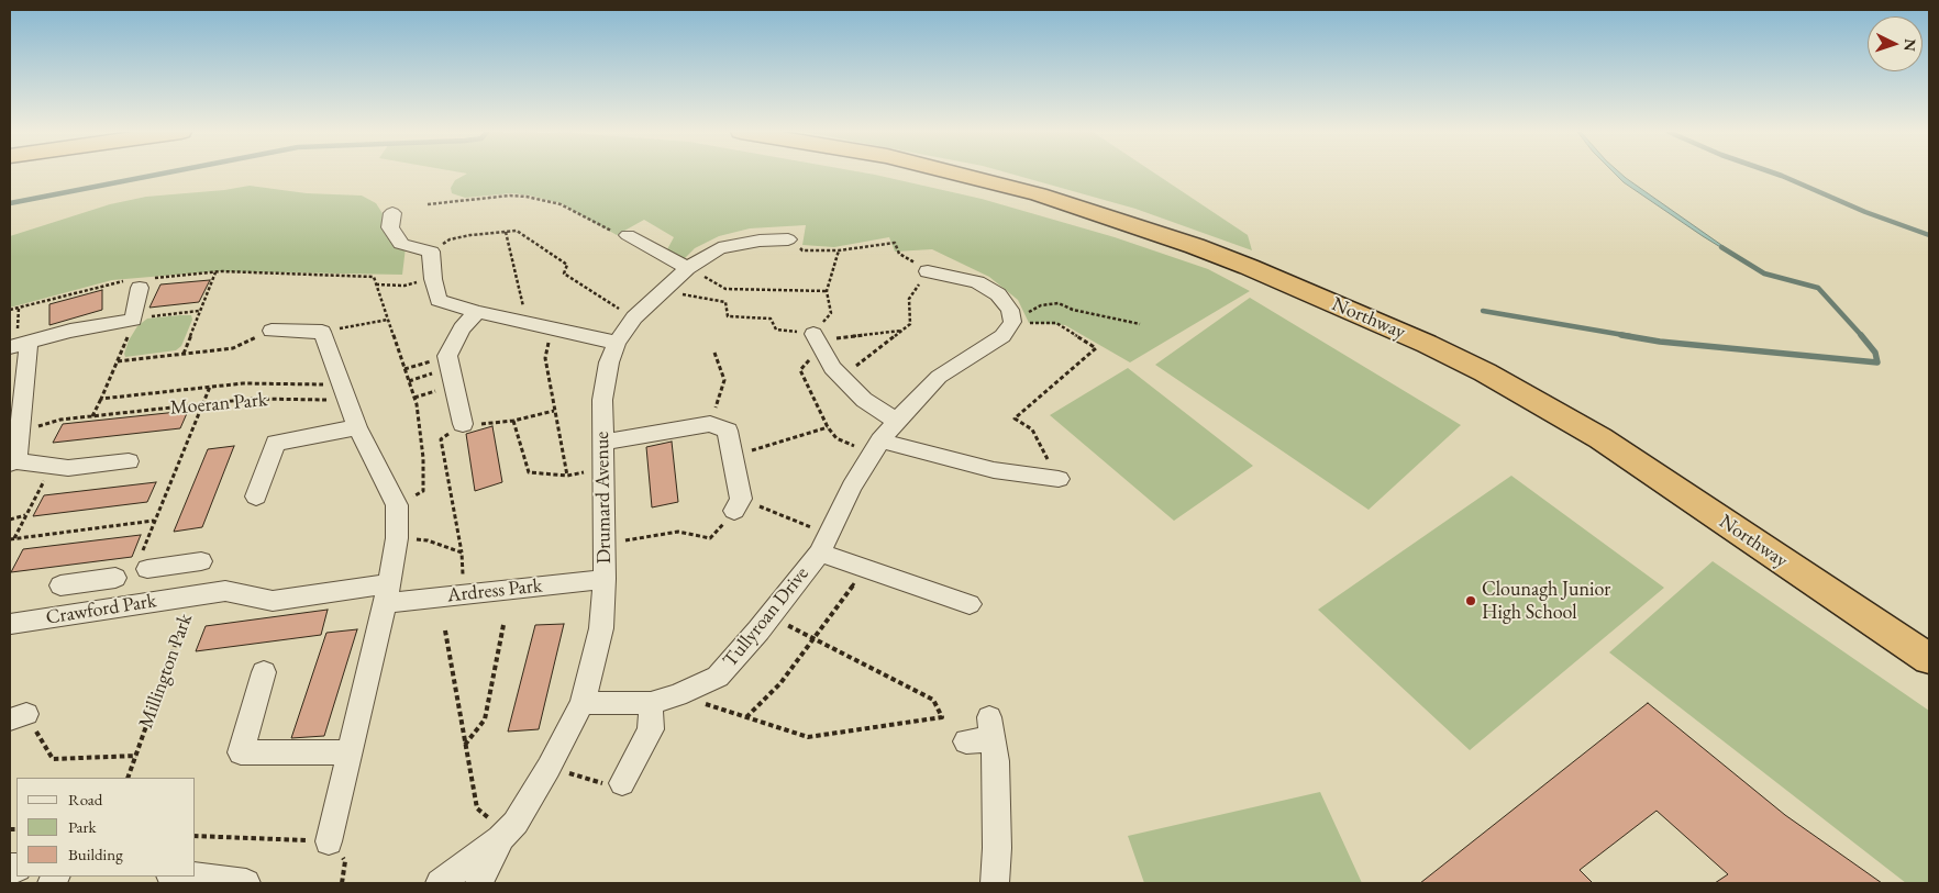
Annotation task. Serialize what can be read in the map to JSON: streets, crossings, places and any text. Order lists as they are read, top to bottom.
{
  "streets": {
    "highway": ["Northway"],
    "street": [
      "Drumard Avenue",
      "Ardress Park",
      "Crawford Park",
      "Tullyroan Drive",
      "Millington Park"
    ],
    "path": ["Moeran Park"]
  },
  "crossings": [
    ["Drumard Avenue", "Ardress Park"],
    ["Drumard Avenue", "Tullyroan Drive"],
    ["Ardress Park", "Millington Park"],
    ["Crawford Park", "Millington Park"]
  ],
  "places": ["Clounagh Junior High School"],
  "legend": ["Road", "Park", "Building"],
  "north": "right"
}
